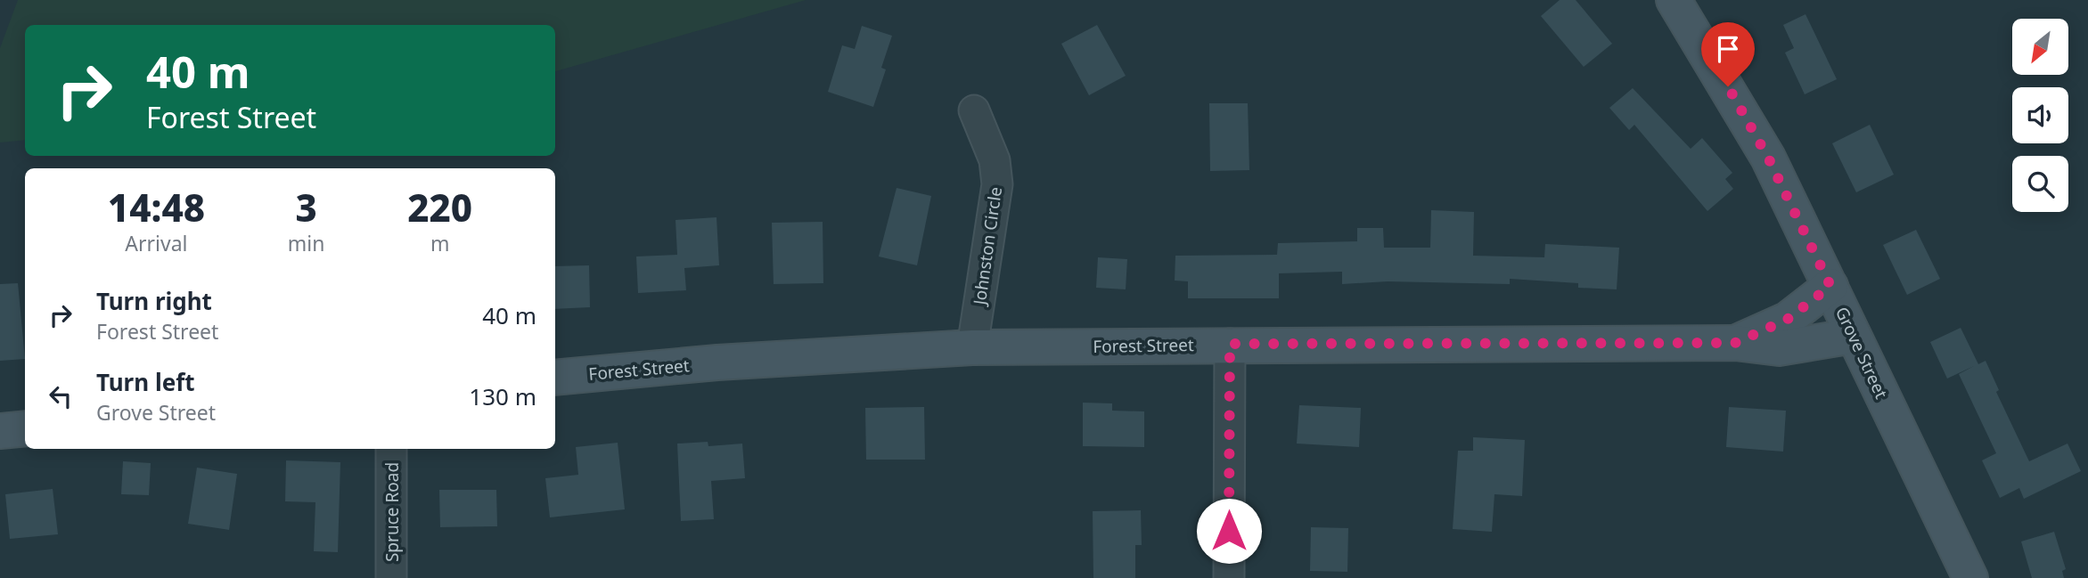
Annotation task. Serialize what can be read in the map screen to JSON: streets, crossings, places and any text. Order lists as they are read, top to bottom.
{
  "streets": {
    "street": [
      "Johnston Circle",
      "Forest Street",
      "Grove Street",
      "Spruce Road"
    ]
  },
  "crossings": [
    ["Johnston Circle", "Forest Street"],
    ["Forest Street", "Grove Street"]
  ],
  "north": "bottom left",
  "page": {
    "turn": ["40 m", "Forest Street"],
    "eta": [
      "14:48",
      "Arrival",
      "3",
      "min",
      "220",
      "m"
    ],
    "list": [
      {
        "name": "Turn right",
        "note": "Forest Street",
        "value": "40 m"
      },
      {
        "name": "Turn left",
        "note": "Grove Street",
        "value": "130 m"
      }
    ]
  }
}
